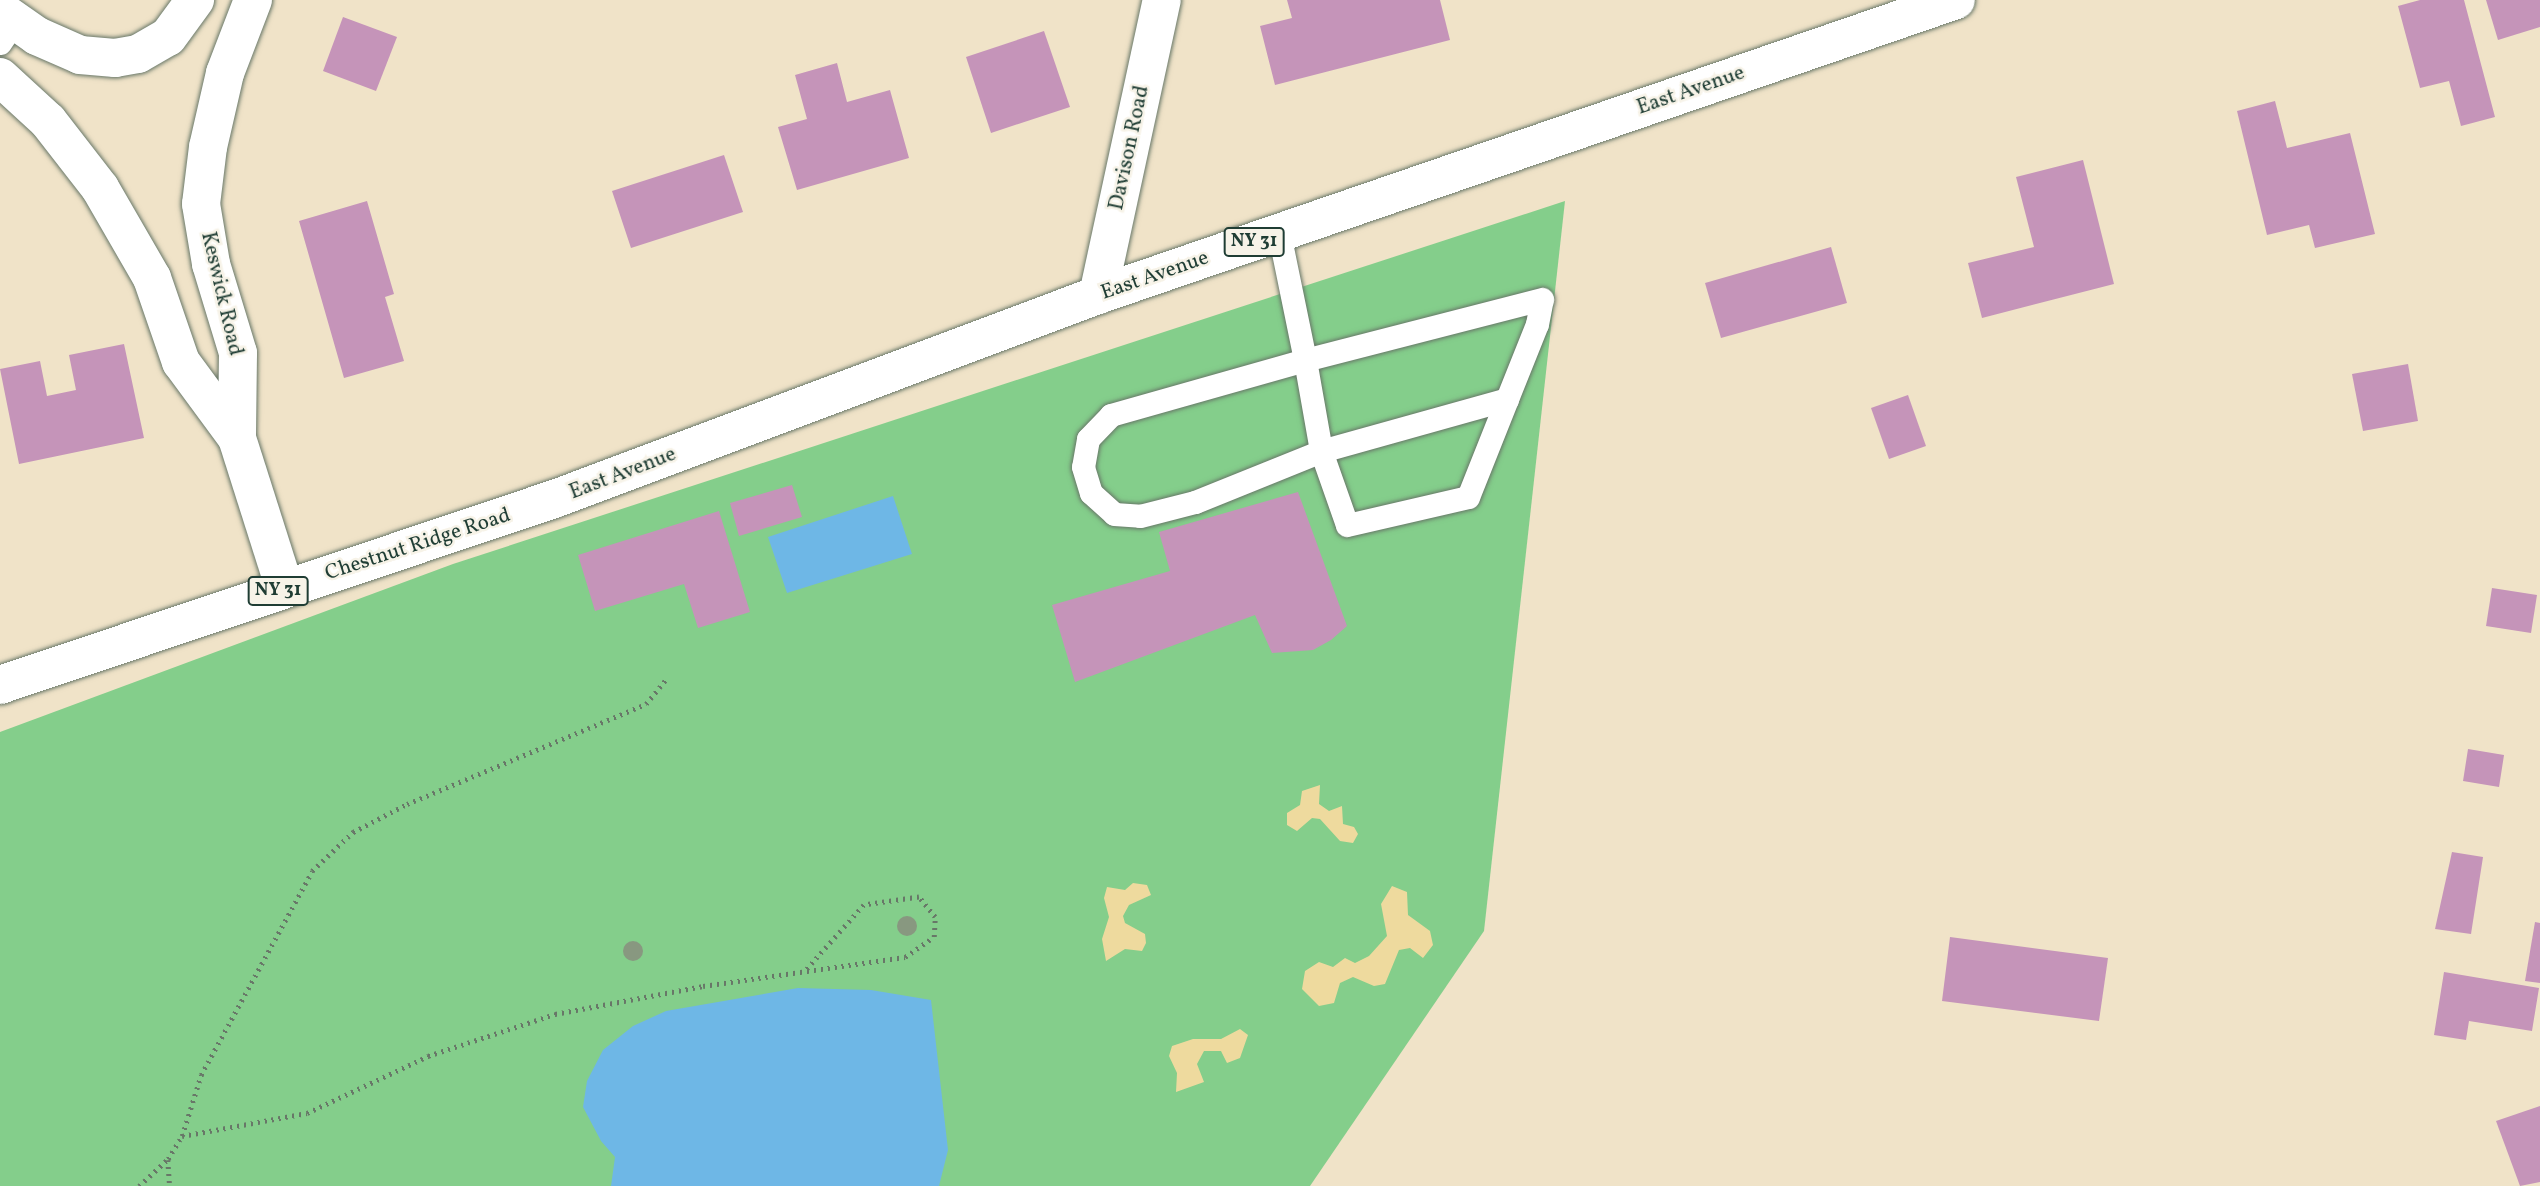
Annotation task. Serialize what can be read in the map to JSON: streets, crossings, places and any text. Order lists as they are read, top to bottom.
{
  "streets": {
    "main road": [
      "East Avenue",
      "Davison Road",
      "NY 31",
      "Keswick Road",
      "Chestnut Ridge Road"
    ]
  },
  "crossings": [
    ["East Avenue", "Davison Road"],
    ["East Avenue", "Chestnut Ridge Road"],
    ["Keswick Road", "Chestnut Ridge Road"]
  ]
}
